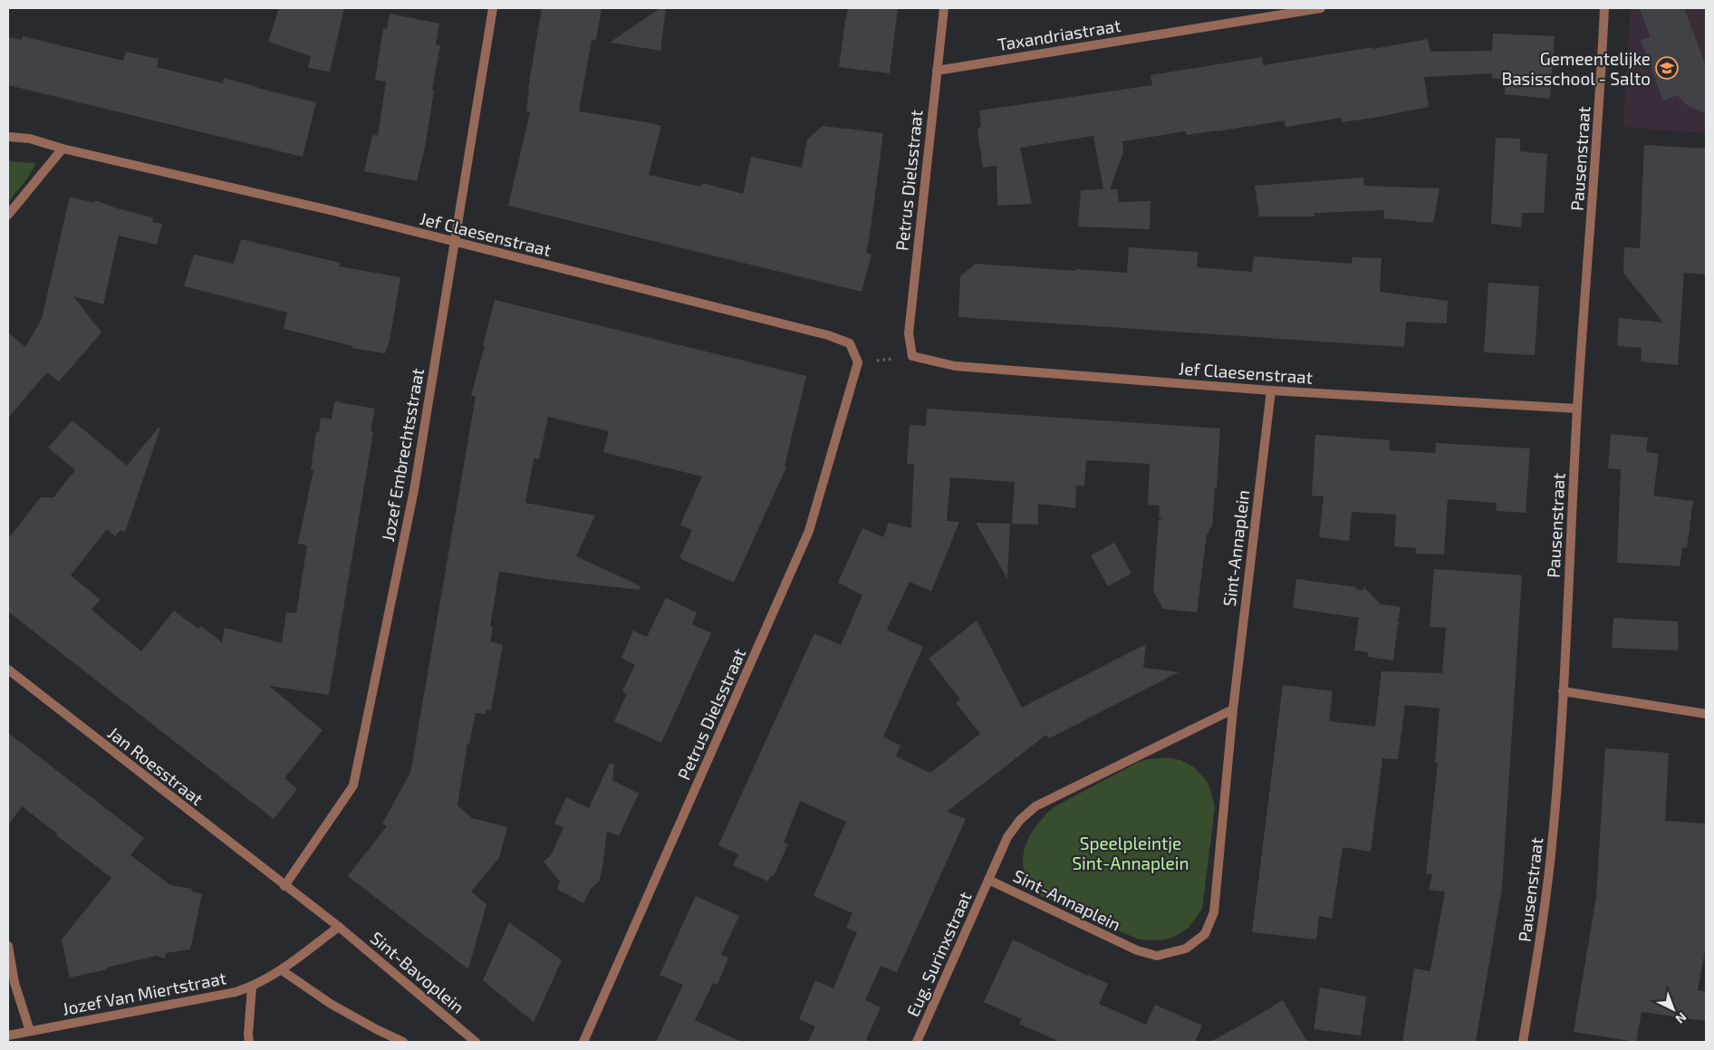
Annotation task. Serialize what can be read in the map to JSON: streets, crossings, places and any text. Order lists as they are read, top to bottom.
{
  "streets": {
    "street": [
      "Taxandriastraat",
      "Pausenstraat",
      "Petrus Dielsstraat",
      "Jef Claesenstraat",
      "Jozef Embrechtsstraat",
      "Sint-Annaplein",
      "Jan Roesstraat",
      "Eug. Surinxstraat",
      "Sint-Bavoplein",
      "Jozef Van Miertstraat"
    ]
  },
  "crossings": [
    ["Taxandriastraat", "Petrus Dielsstraat"],
    ["Pausenstraat", "Jef Claesenstraat"],
    ["Petrus Dielsstraat", "Jef Claesenstraat"],
    ["Jef Claesenstraat", "Jozef Embrechtsstraat"],
    ["Jef Claesenstraat", "Sint-Annaplein"],
    ["Jozef Embrechtsstraat", "Jan Roesstraat"],
    ["Jozef Embrechtsstraat", "Sint-Bavoplein"],
    ["Sint-Annaplein", "Eug. Surinxstraat"],
    ["Jan Roesstraat", "Sint-Bavoplein"]
  ],
  "parks": ["Speelpleintje Sint-Annaplein"],
  "places": {
    "school or university": ["Gemeentelijke Basisschool - Salto"]
  },
  "north": "bottom right"
}
